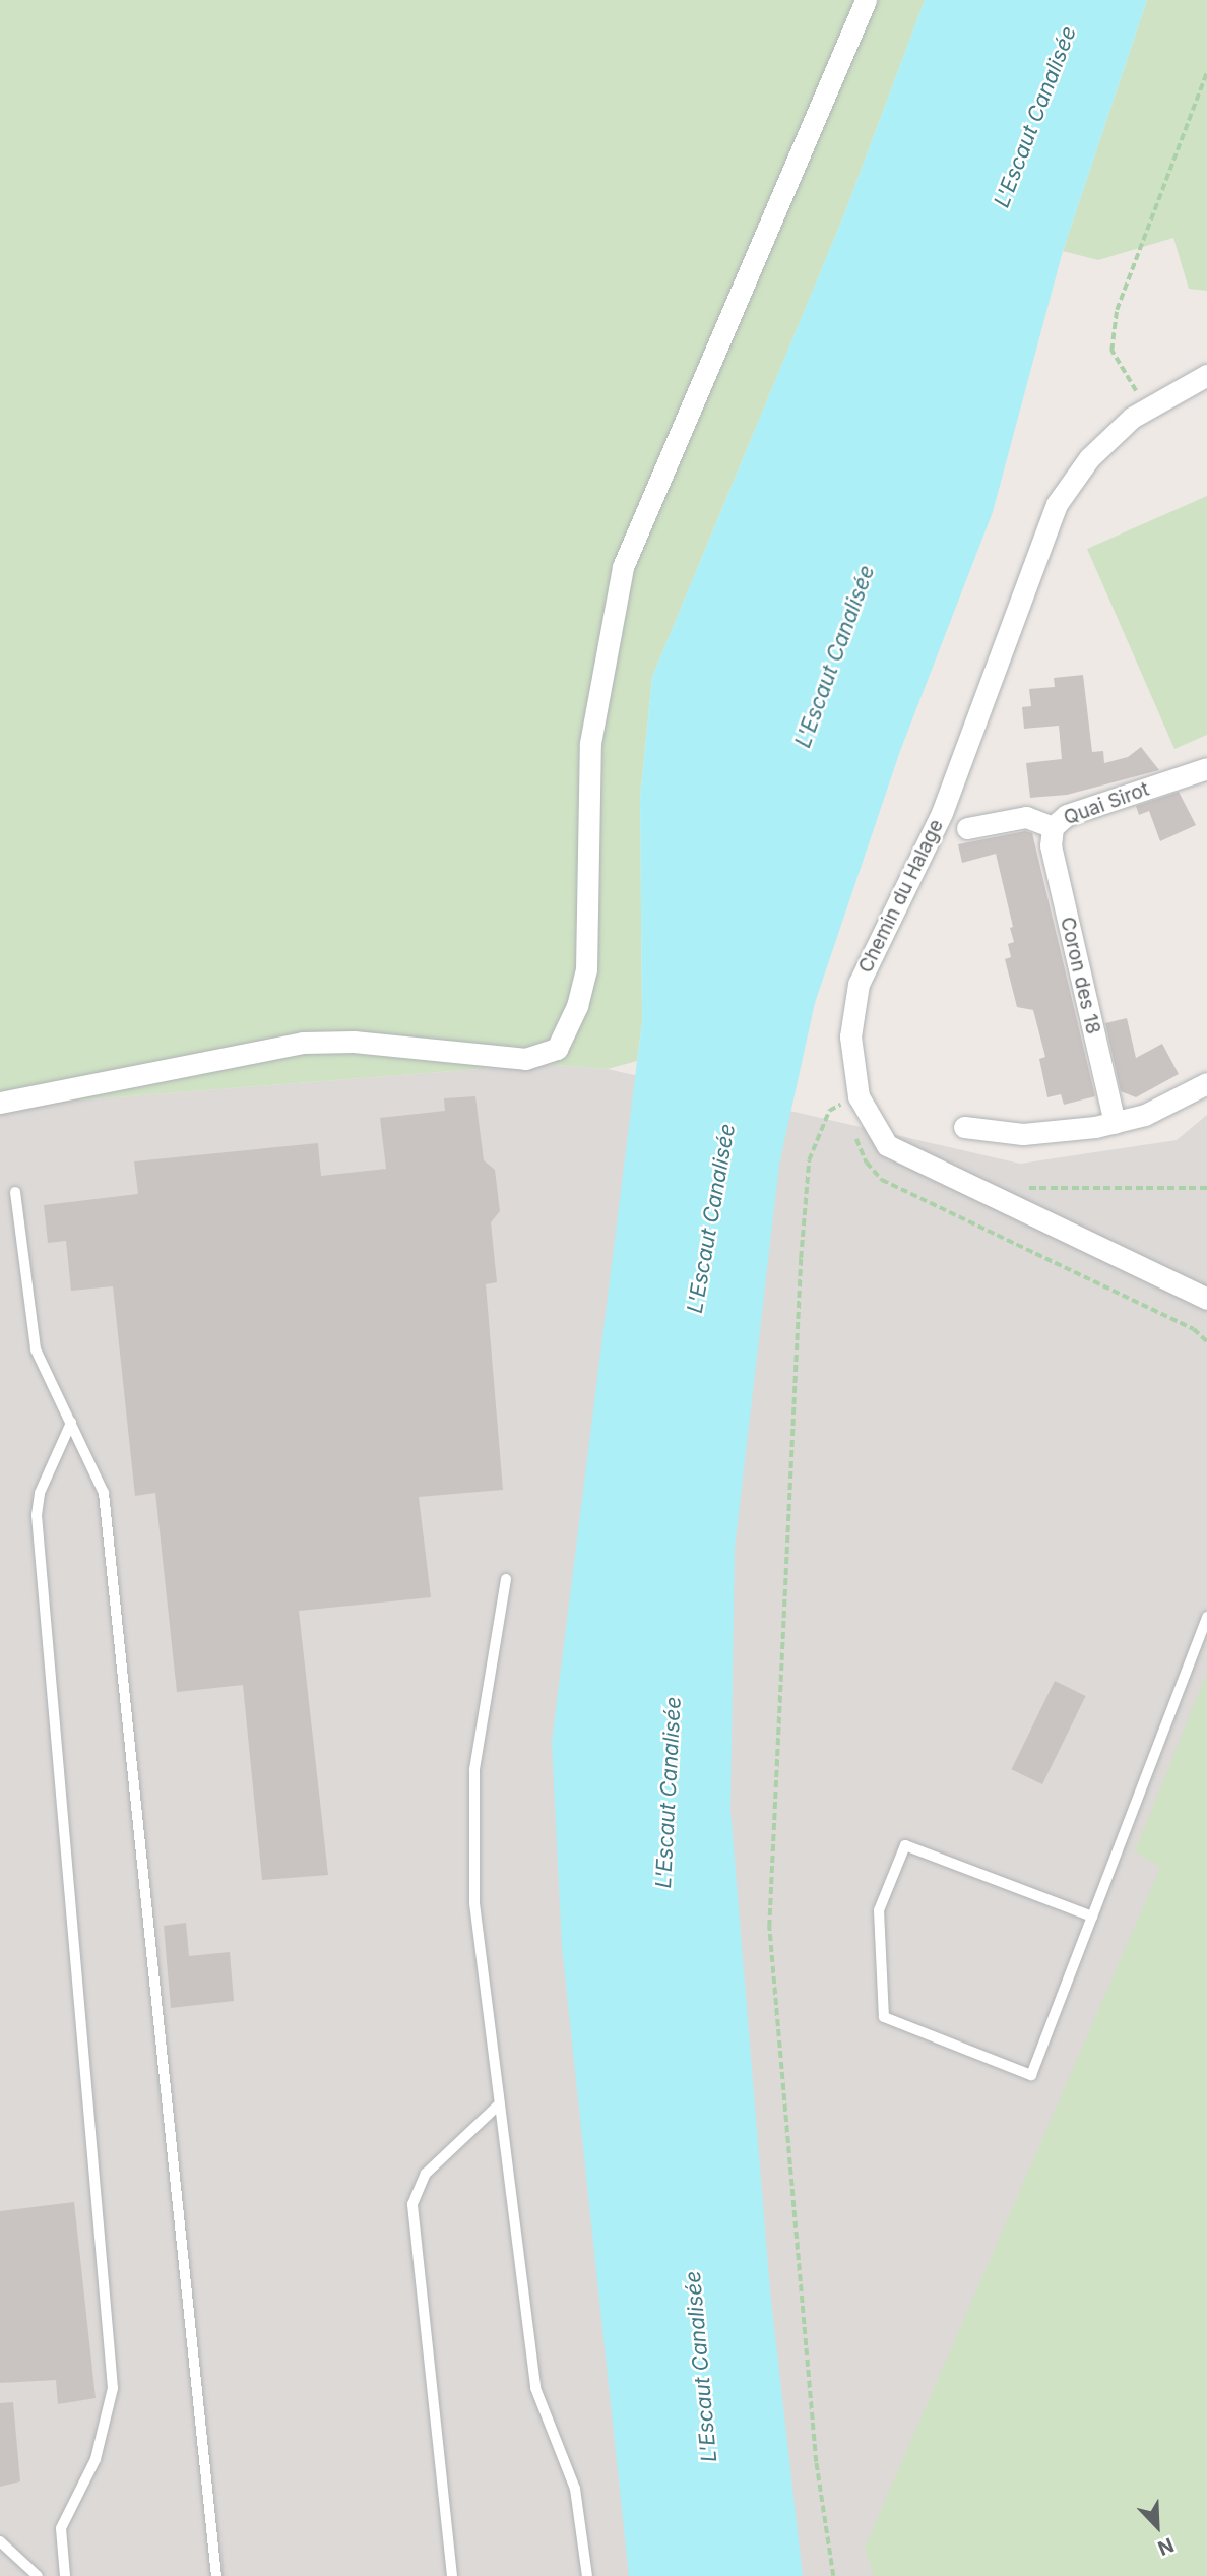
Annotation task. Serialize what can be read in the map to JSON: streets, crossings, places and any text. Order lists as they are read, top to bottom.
{
  "streets": {
    "street": ["Quai Sirot", "Chemin du Halage", "Coron des 18"]
  },
  "crossings": [
    ["Quai Sirot", "Coron des 18"]
  ],
  "water": ["L'Escaut Canalisée"],
  "north": "bottom right"
}
